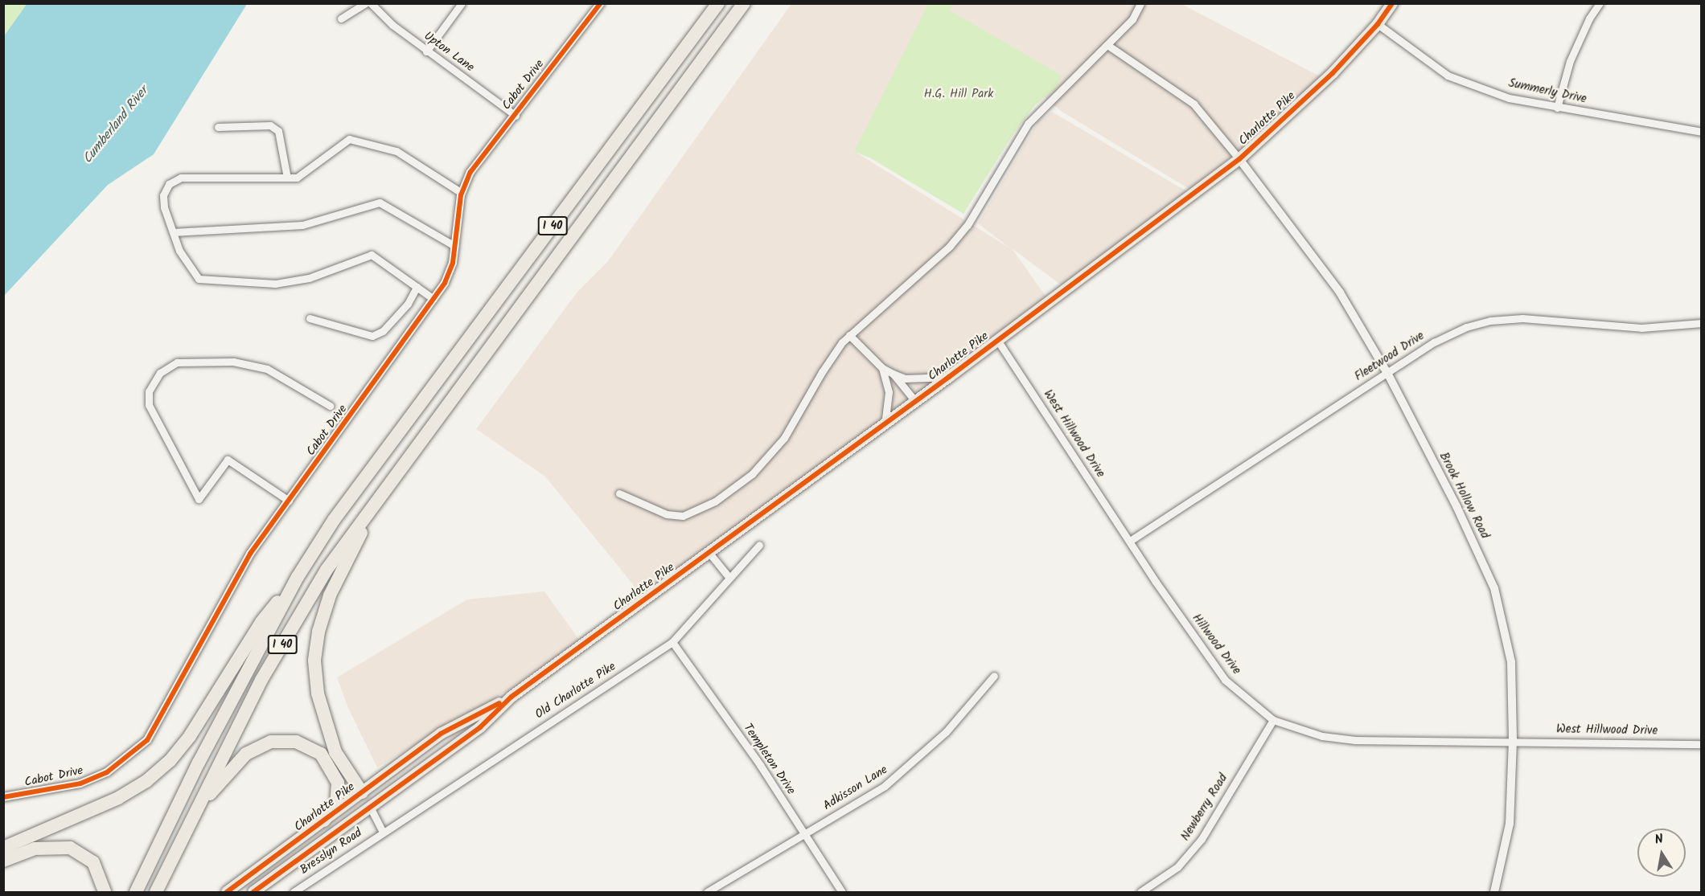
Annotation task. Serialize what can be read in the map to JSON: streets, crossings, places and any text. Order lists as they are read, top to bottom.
{
  "streets": {
    "highway": ["I 40"],
    "main road": ["Charlotte Pike"],
    "street": [
      "Upton Lane",
      "Cabot Drive",
      "Summerly Drive",
      "Fleetwood Drive",
      "West Hillwood Drive",
      "Brook Hollow Road",
      "Hillwood Drive",
      "Old Charlotte Pike",
      "Templeton Drive",
      "Adkisson Lane",
      "Newberry Road",
      "Bresslyn Road"
    ]
  },
  "crossings": [
    ["Upton Lane", "Cabot Drive"],
    ["Summerly Drive", "Charlotte Pike"],
    ["Charlotte Pike", "West Hillwood Drive"],
    ["Charlotte Pike", "Brook Hollow Road"],
    ["Fleetwood Drive", "West Hillwood Drive"],
    ["Fleetwood Drive", "Brook Hollow Road"],
    ["Fleetwood Drive", "Hillwood Drive"],
    ["West Hillwood Drive", "Brook Hollow Road"],
    ["West Hillwood Drive", "Hillwood Drive"],
    ["Brook Hollow Road", "Hillwood Drive"],
    ["Hillwood Drive", "Newberry Road"],
    ["Old Charlotte Pike", "Templeton Drive"],
    ["Old Charlotte Pike", "Bresslyn Road"],
    ["Templeton Drive", "Adkisson Lane"]
  ],
  "water": ["Cumberland River"],
  "parks": ["H.G. Hill Park"],
  "north": "top"
}
